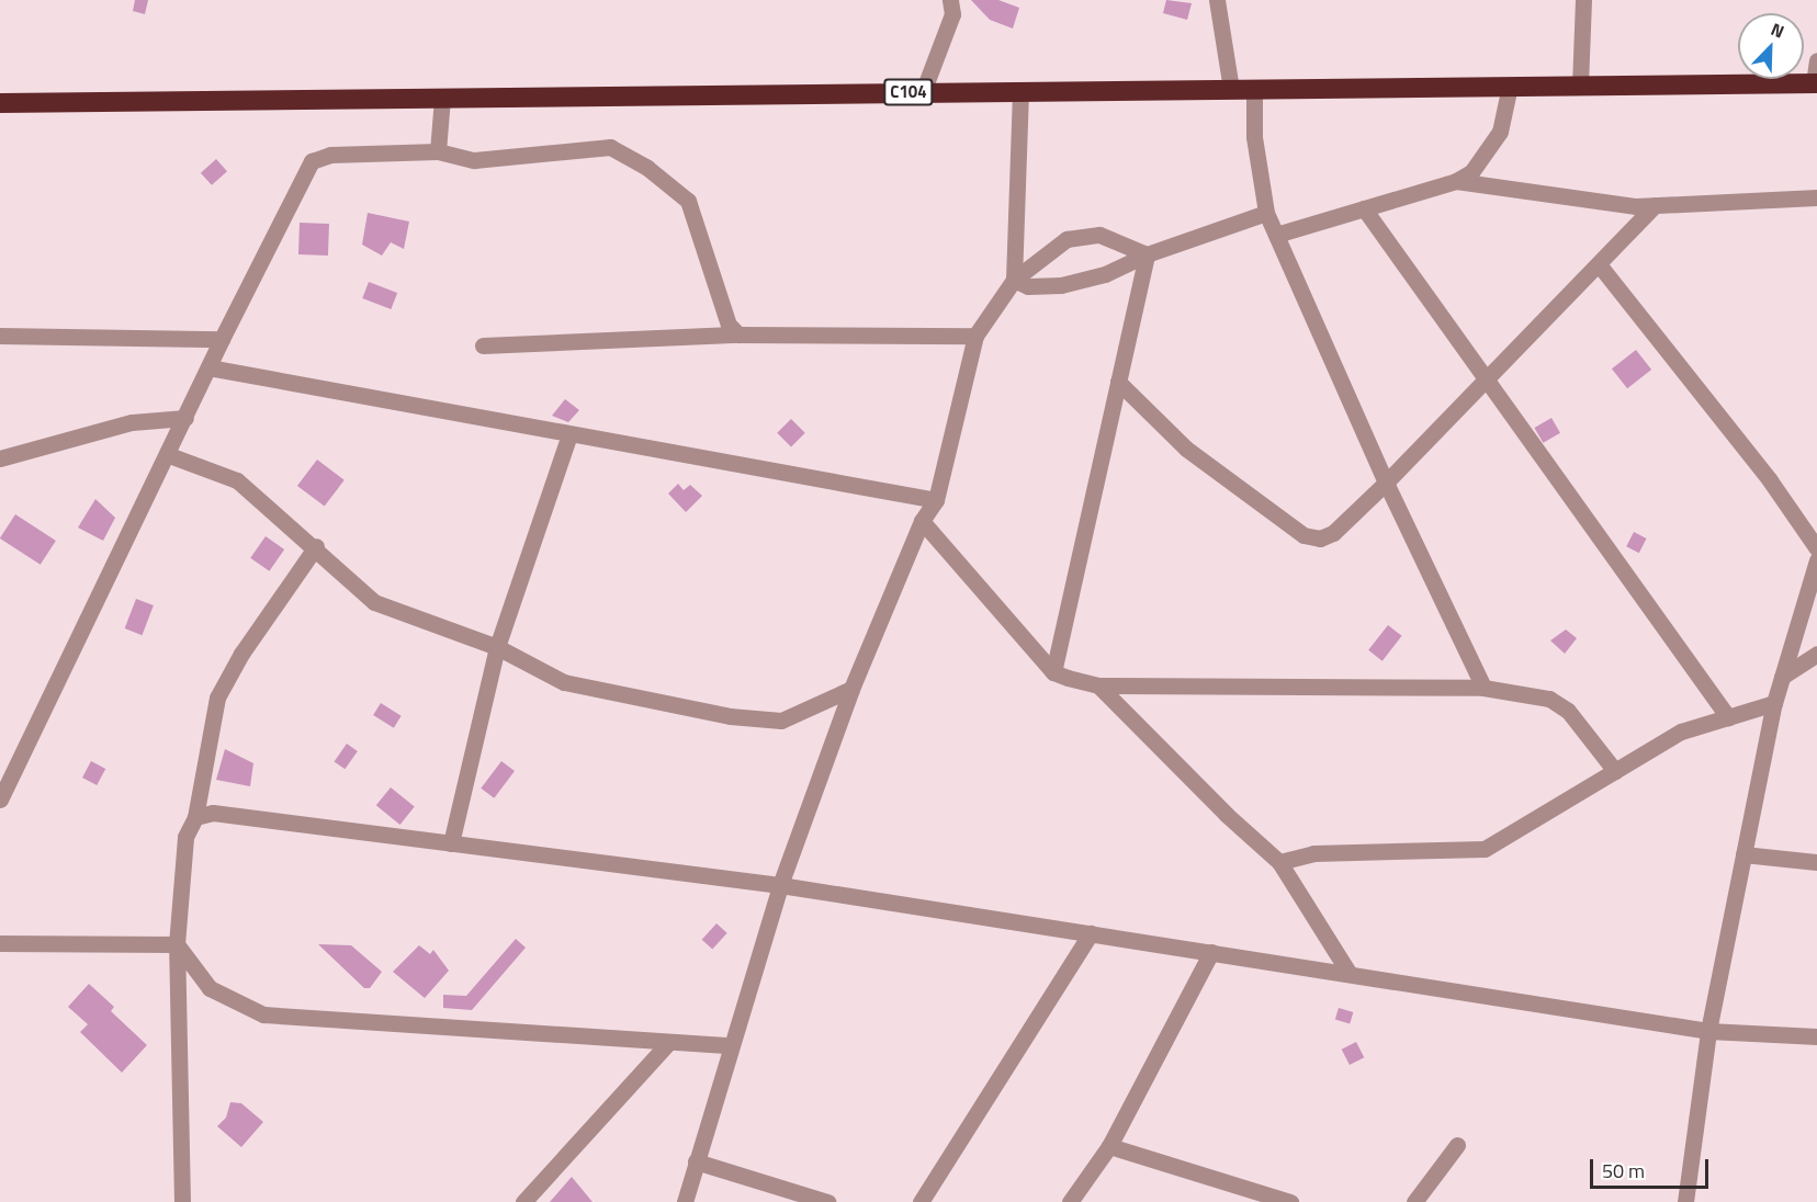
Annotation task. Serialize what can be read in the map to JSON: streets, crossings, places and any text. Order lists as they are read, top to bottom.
{
  "streets": {
    "highway": ["C104"]
  },
  "scale_bar": "50 m",
  "north": "top right"
}
